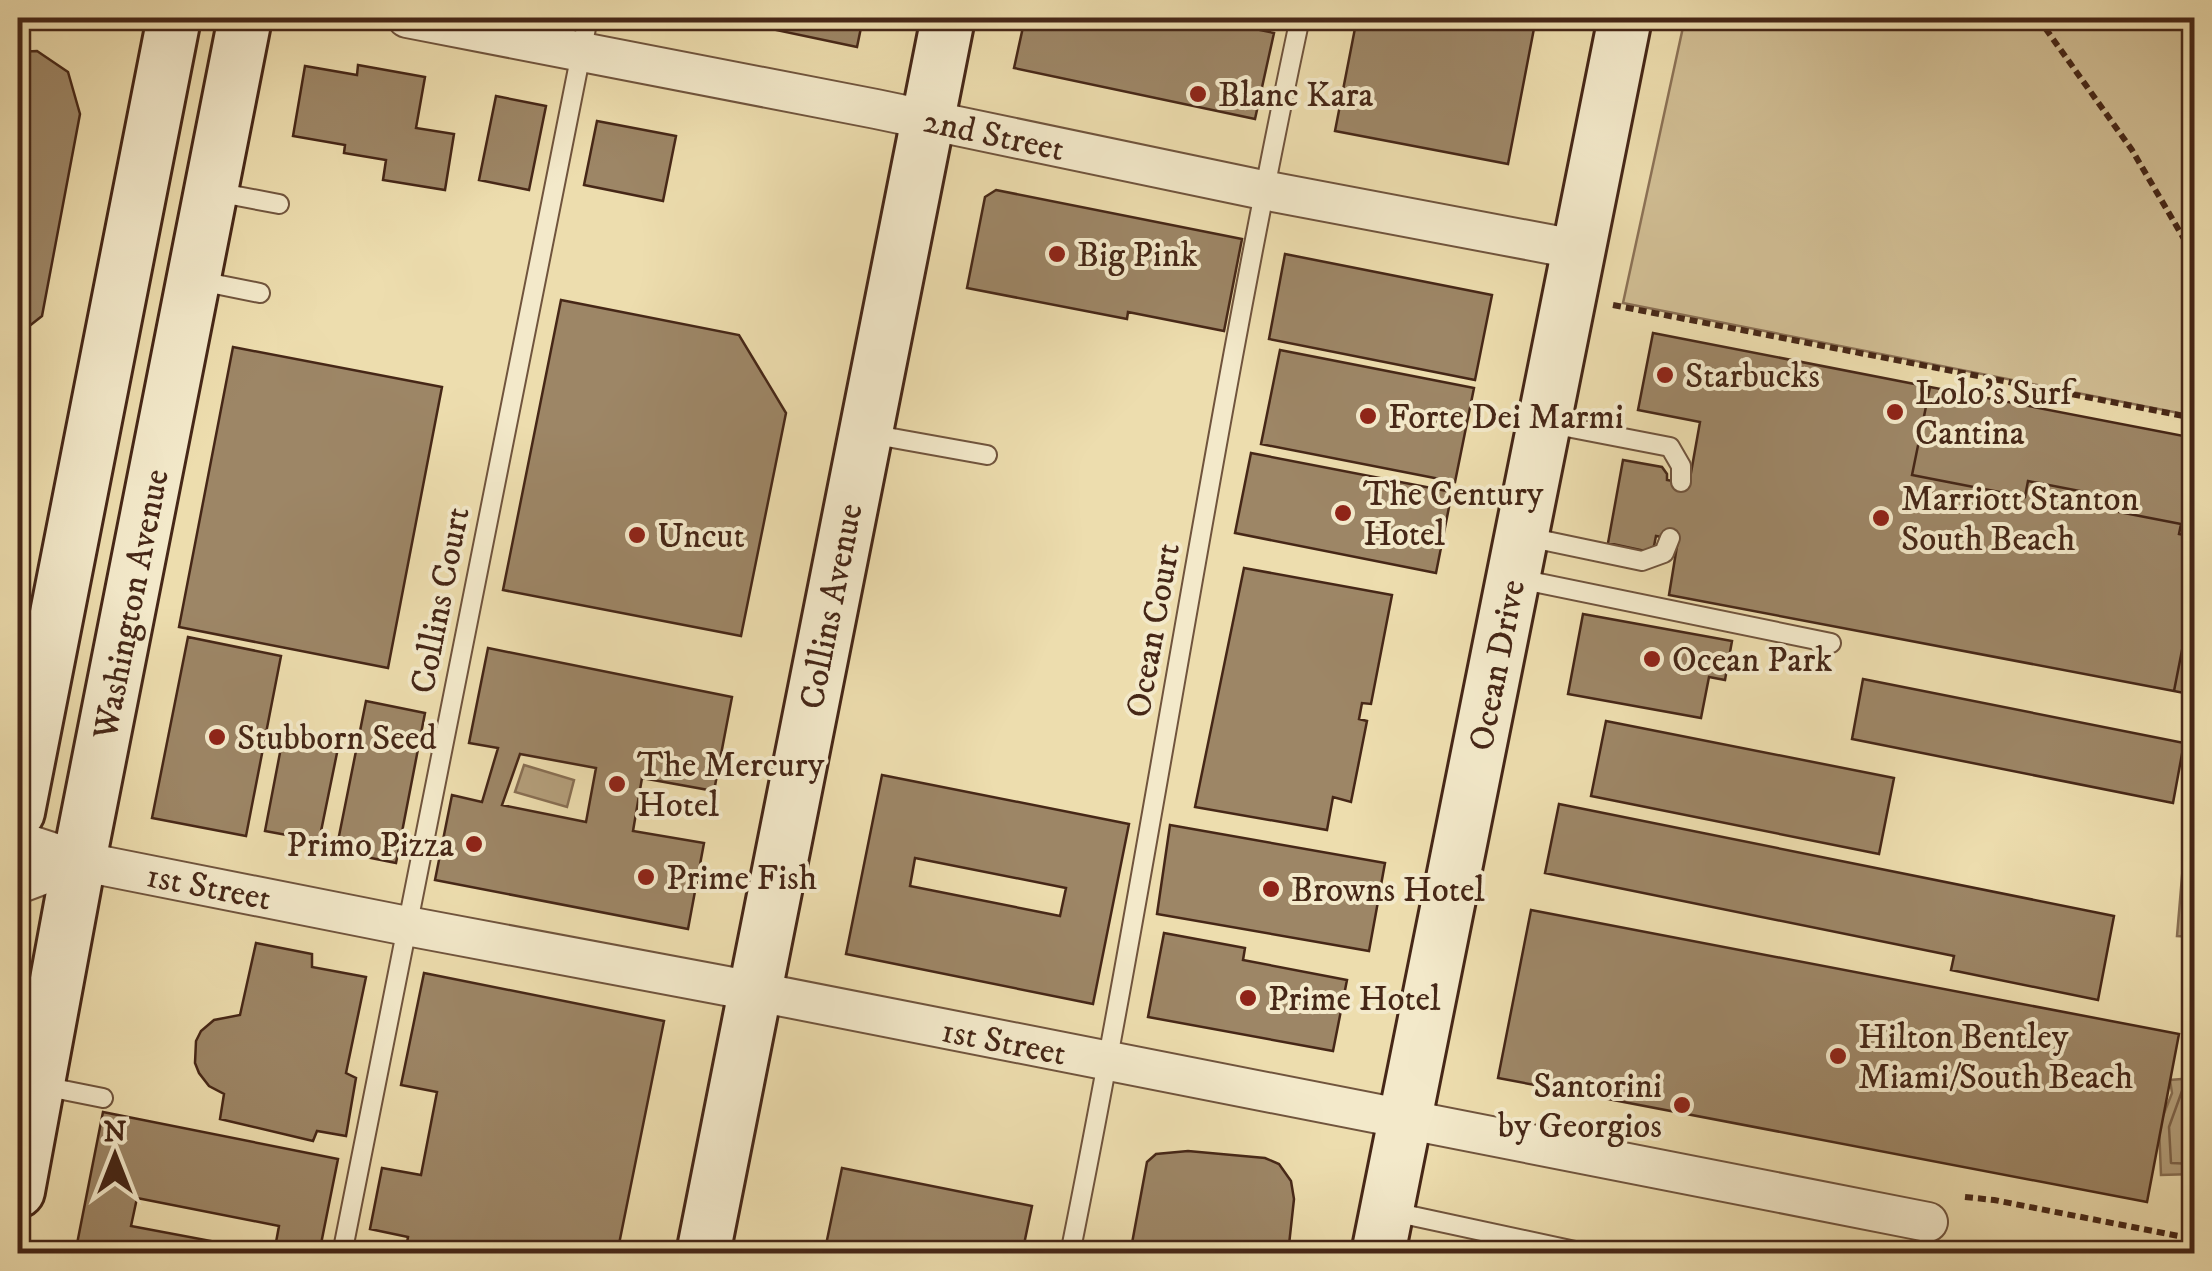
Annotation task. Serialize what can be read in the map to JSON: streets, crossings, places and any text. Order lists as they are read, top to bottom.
{
  "streets": {
    "street": [
      "2nd Street",
      "Washington Avenue",
      "Collins Avenue",
      "Ocean Drive",
      "1st Street"
    ],
    "lane": ["Collins Court", "Ocean Court"]
  },
  "crossings": [
    ["2nd Street", "Collins Court"],
    ["2nd Street", "Collins Avenue"],
    ["2nd Street", "Ocean Court"],
    ["2nd Street", "Ocean Drive"],
    ["Collins Court", "1st Street"],
    ["Washington Avenue", "1st Street"],
    ["Collins Avenue", "1st Street"],
    ["Ocean Court", "1st Street"],
    ["Ocean Drive", "1st Street"]
  ],
  "places": [
    "Blanc Kara",
    "Big Pink",
    "Starbucks",
    "Lolo's Surf Cantina",
    "Forte Dei Marmi",
    "The Century Hotel",
    "Marriott Stanton South Beach",
    "Uncut",
    "Ocean Park",
    "Stubborn Seed",
    "The Mercury Hotel",
    "Primo Pizza",
    "Prime Fish",
    "Browns Hotel",
    "Prime Hotel",
    "Hilton Bentley Miami/South Beach",
    "Santorini by Georgios"
  ],
  "north": "top"
}
